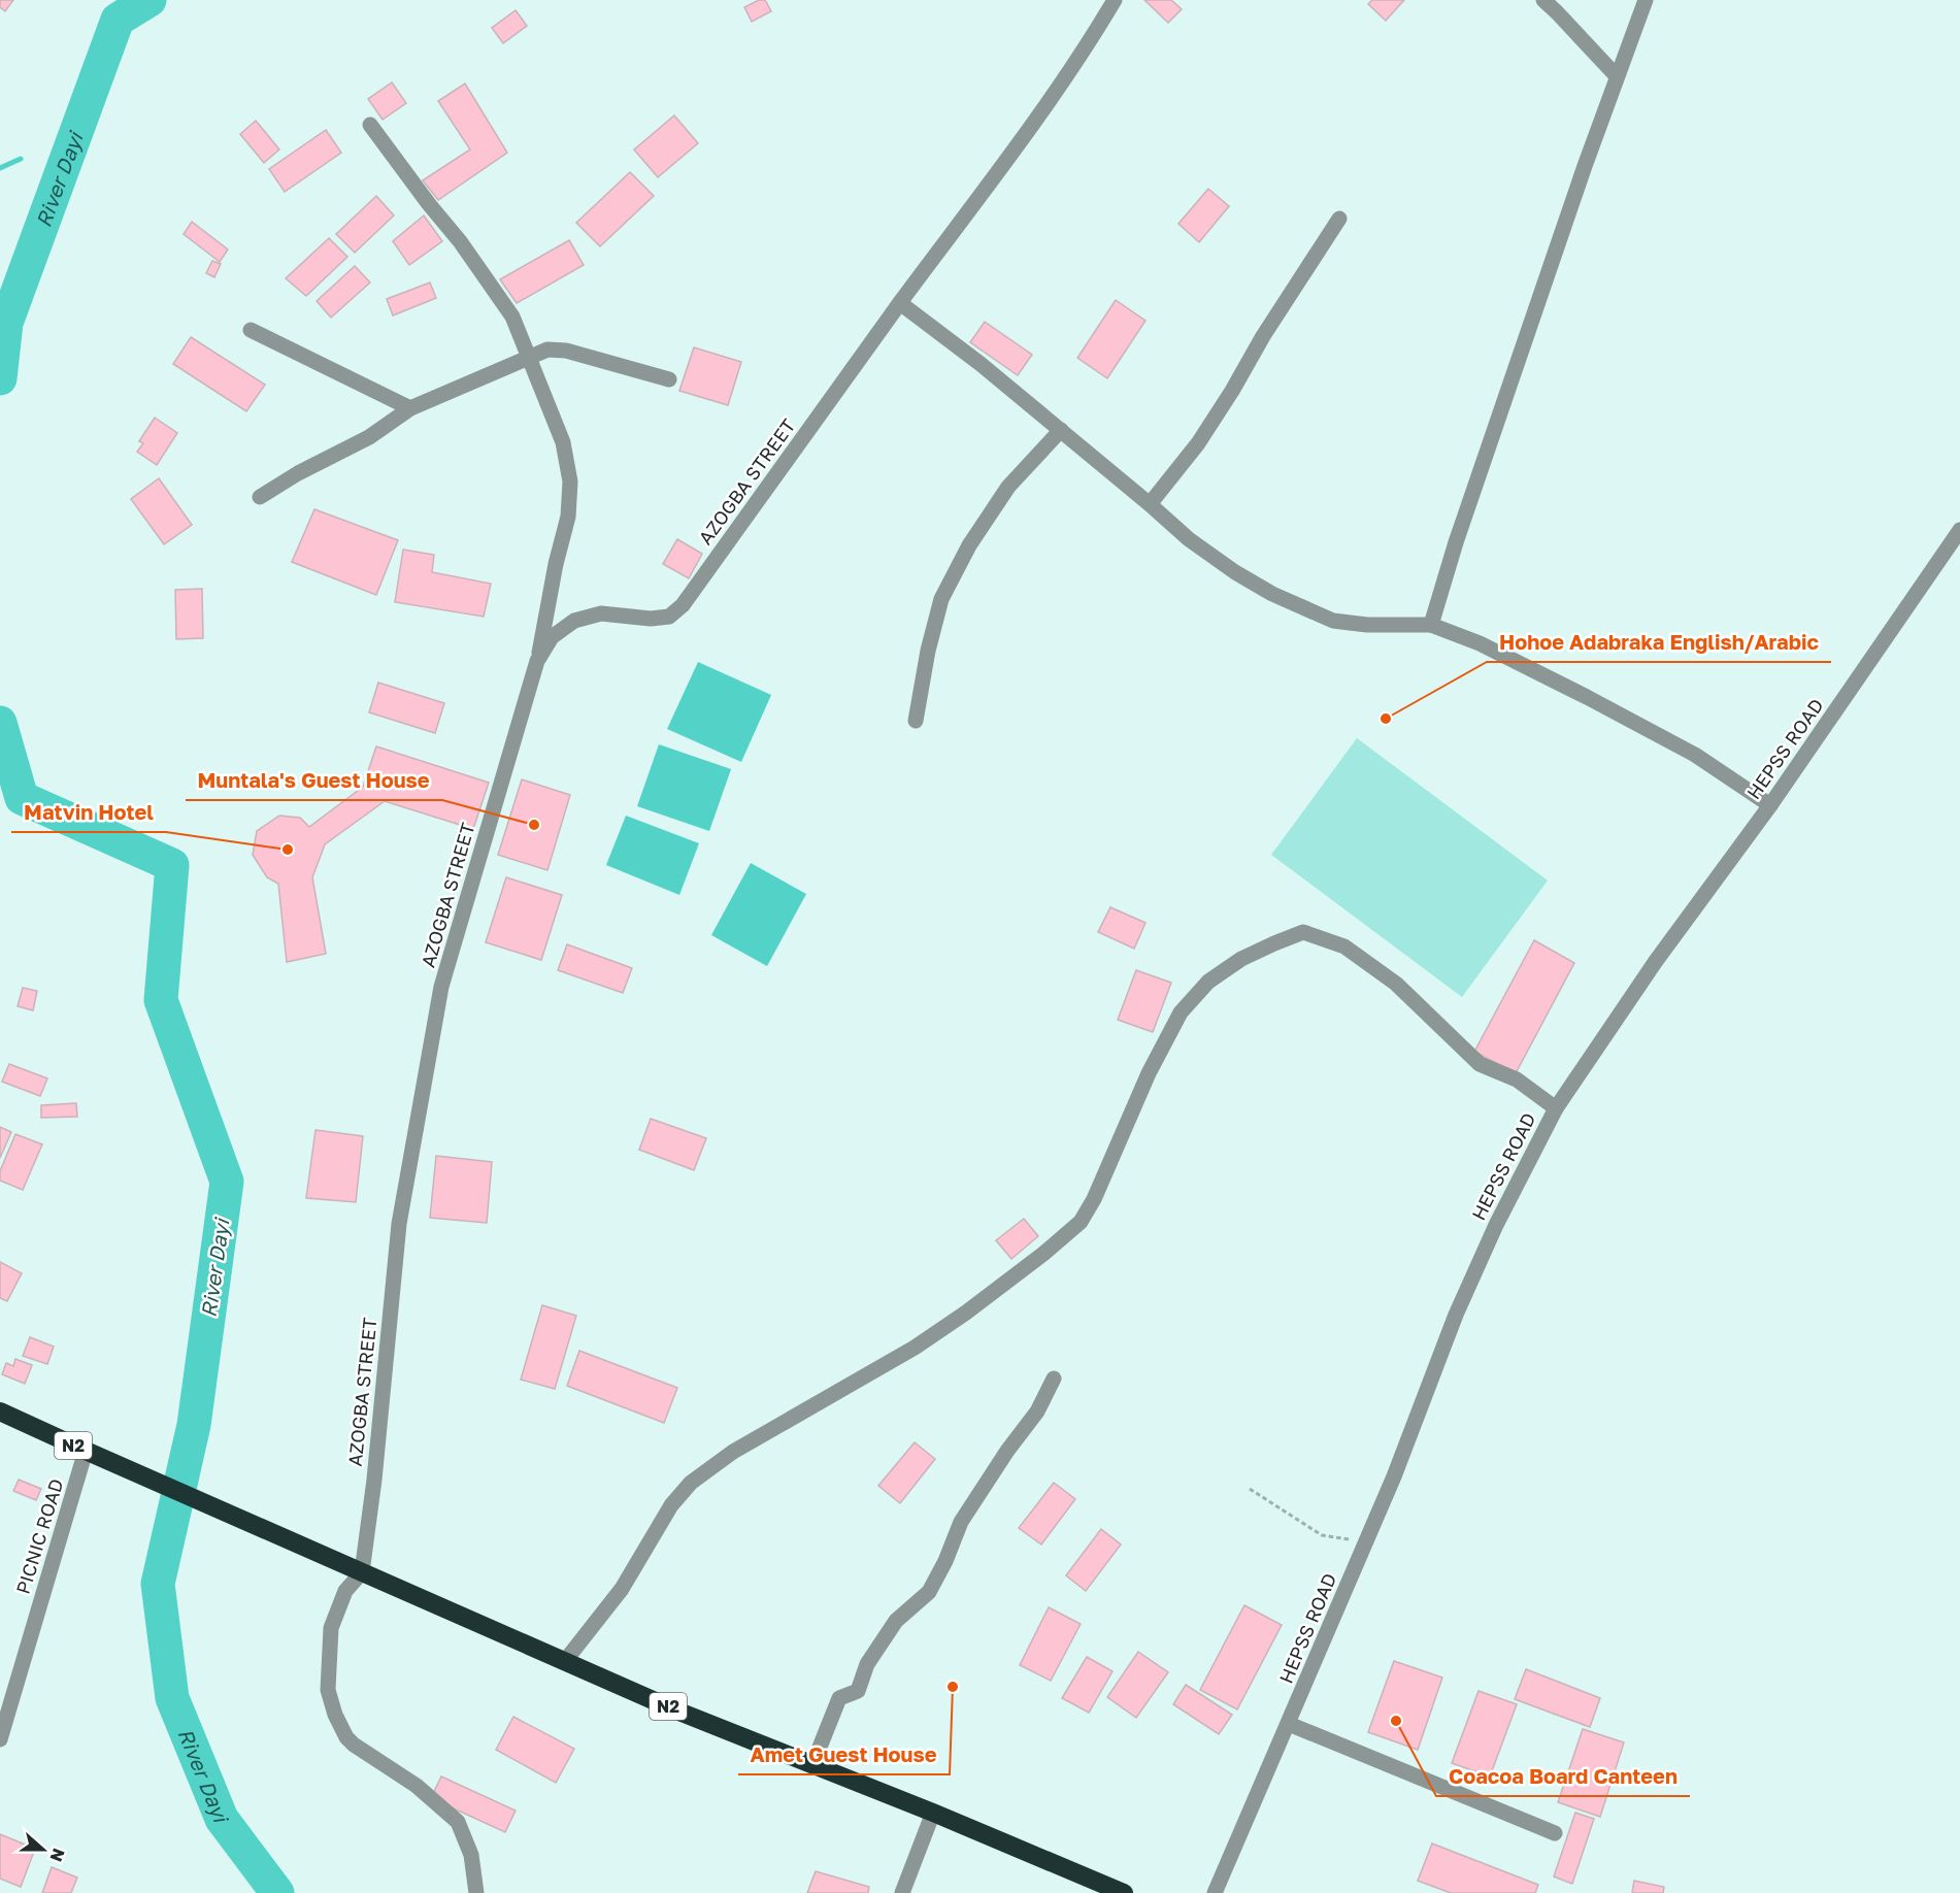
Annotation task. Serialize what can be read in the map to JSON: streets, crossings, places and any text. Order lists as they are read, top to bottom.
{
  "streets": {
    "highway": ["N2"],
    "street": ["AZOGBA STREET", "HEPSS ROAD", "PICNIC ROAD"]
  },
  "crossings": [
    ["AZOGBA STREET", "N2"],
    ["N2", "PICNIC ROAD"]
  ],
  "water": ["River Dayi"],
  "places": [
    "Hohoe Adabraka English/Arabic",
    "Muntala's Guest House",
    "Matvin Hotel",
    "Amet Guest House",
    "Coacoa Board Canteen"
  ],
  "north": "right"
}
